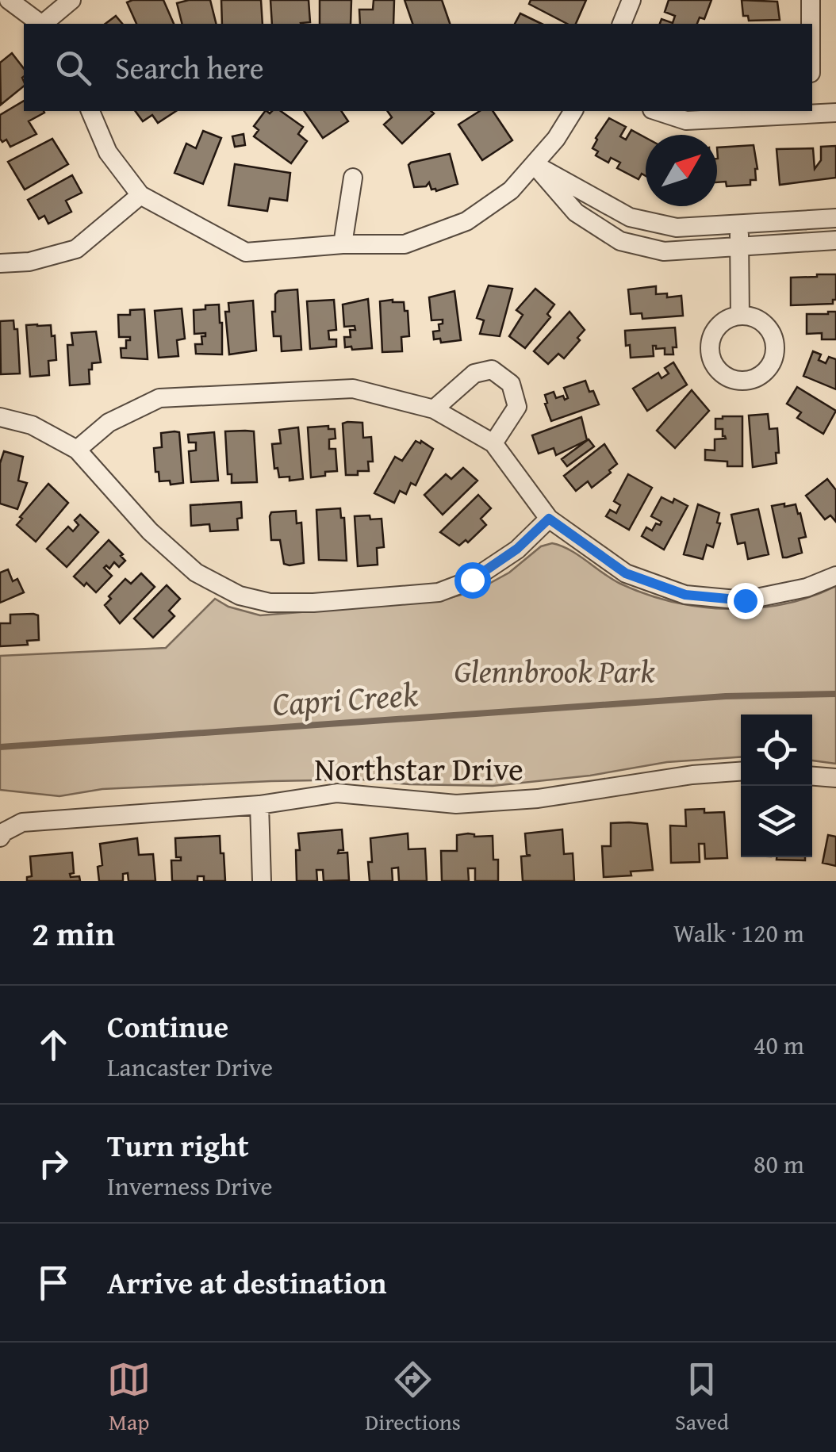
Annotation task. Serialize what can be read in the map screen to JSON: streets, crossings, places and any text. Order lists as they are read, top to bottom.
{
  "streets": {
    "street": ["Northstar Drive"]
  },
  "water": ["Capri Creek"],
  "parks": ["Glennbrook Park"],
  "north": "top right",
  "page": {
    "search": "Search here",
    "heading": ["2 min", "Walk · 120 m"],
    "list": [
      ["Continue", "Lancaster Drive", "40 m"],
      ["Turn right", "Inverness Drive", "80 m"],
      "Arrive at destination"
    ],
    "nav": ["Map", "Directions", "Saved"]
  }
}
